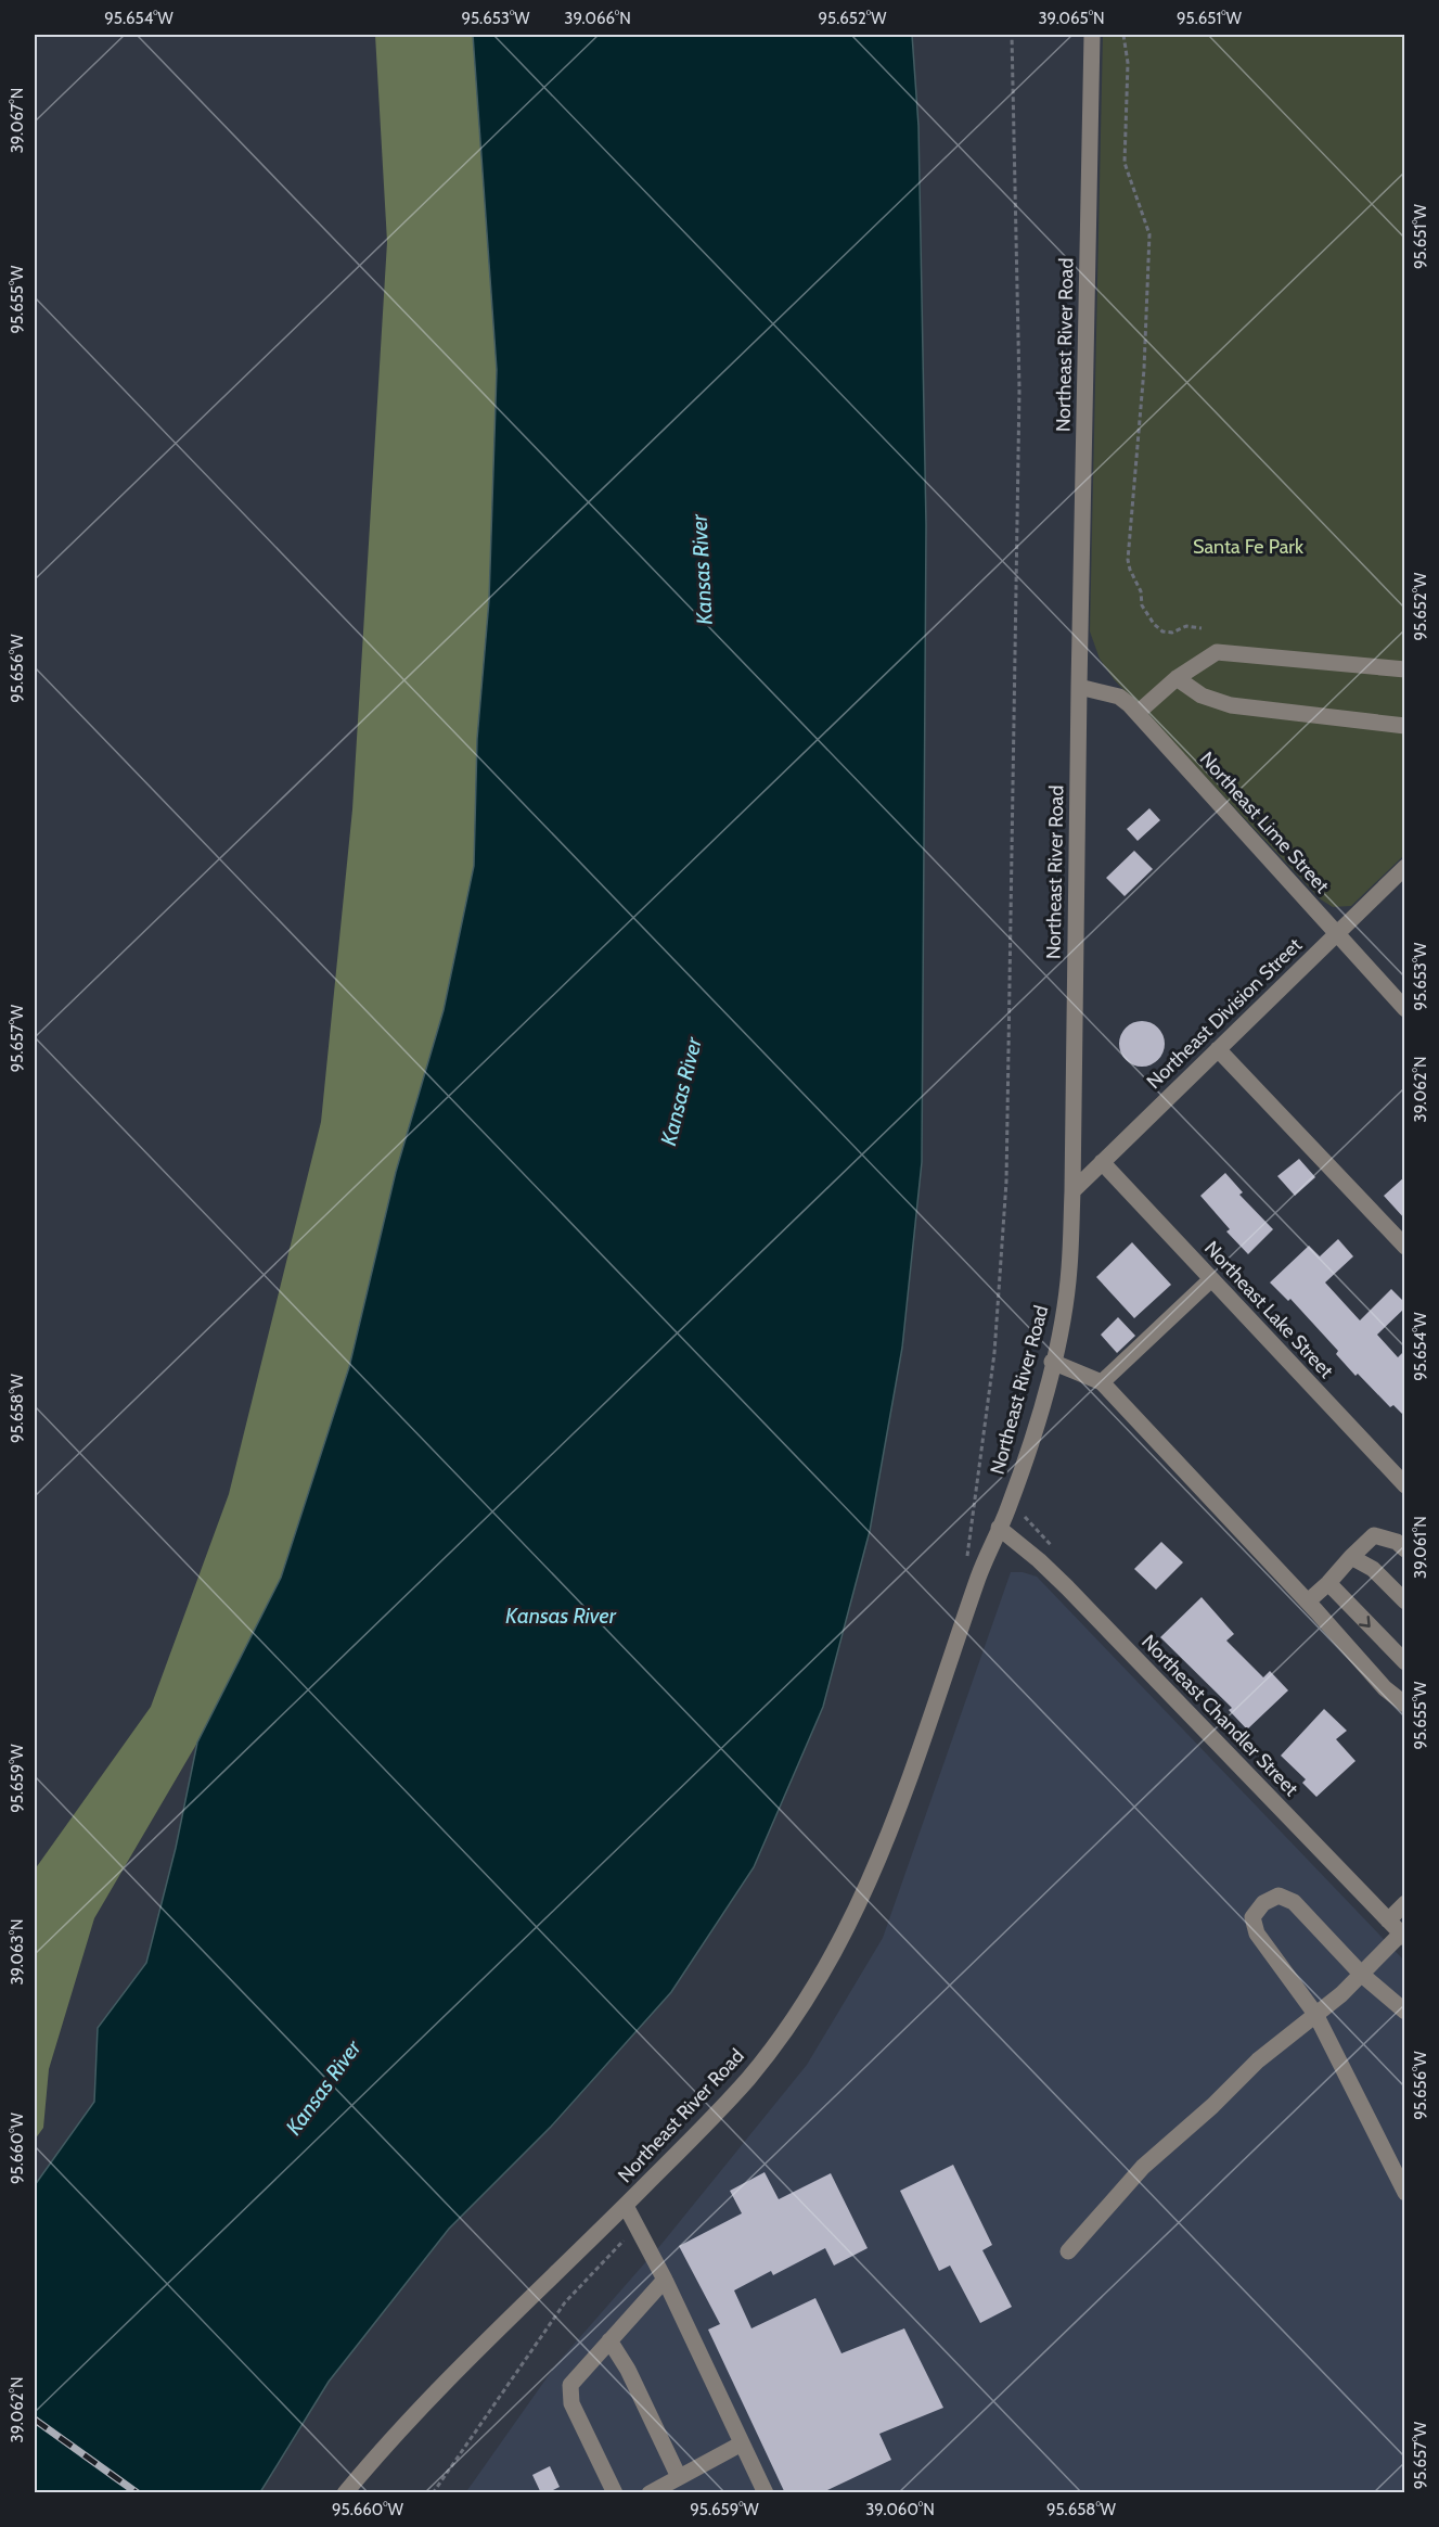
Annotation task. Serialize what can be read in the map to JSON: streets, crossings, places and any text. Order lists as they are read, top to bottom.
{
  "streets": {
    "street": [
      "Northeast River Road",
      "Northeast Lime Street",
      "Northeast Division Street",
      "Northeast Lake Street",
      "Northeast Chandler Street"
    ]
  },
  "crossings": [
    ["Northeast River Road", "Northeast Lime Street"],
    ["Northeast River Road", "Northeast Division Street"],
    ["Northeast River Road", "Northeast Chandler Street"],
    ["Northeast Lime Street", "Northeast Division Street"],
    ["Northeast Division Street", "Northeast Lake Street"]
  ],
  "water": ["Kansas River"],
  "parks": ["Santa Fe Park"],
  "coordinates": [
    "95.654°W",
    "95.653°W",
    "39.066°N",
    "95.652°W",
    "39.065°N",
    "95.651°W",
    "39.067°N",
    "95.655°W",
    "95.656°W",
    "95.657°W",
    "39.062°N",
    "95.658°W",
    "39.061°N",
    "95.659°W",
    "39.063°N",
    "95.660°W",
    "39.060°N"
  ]
}
